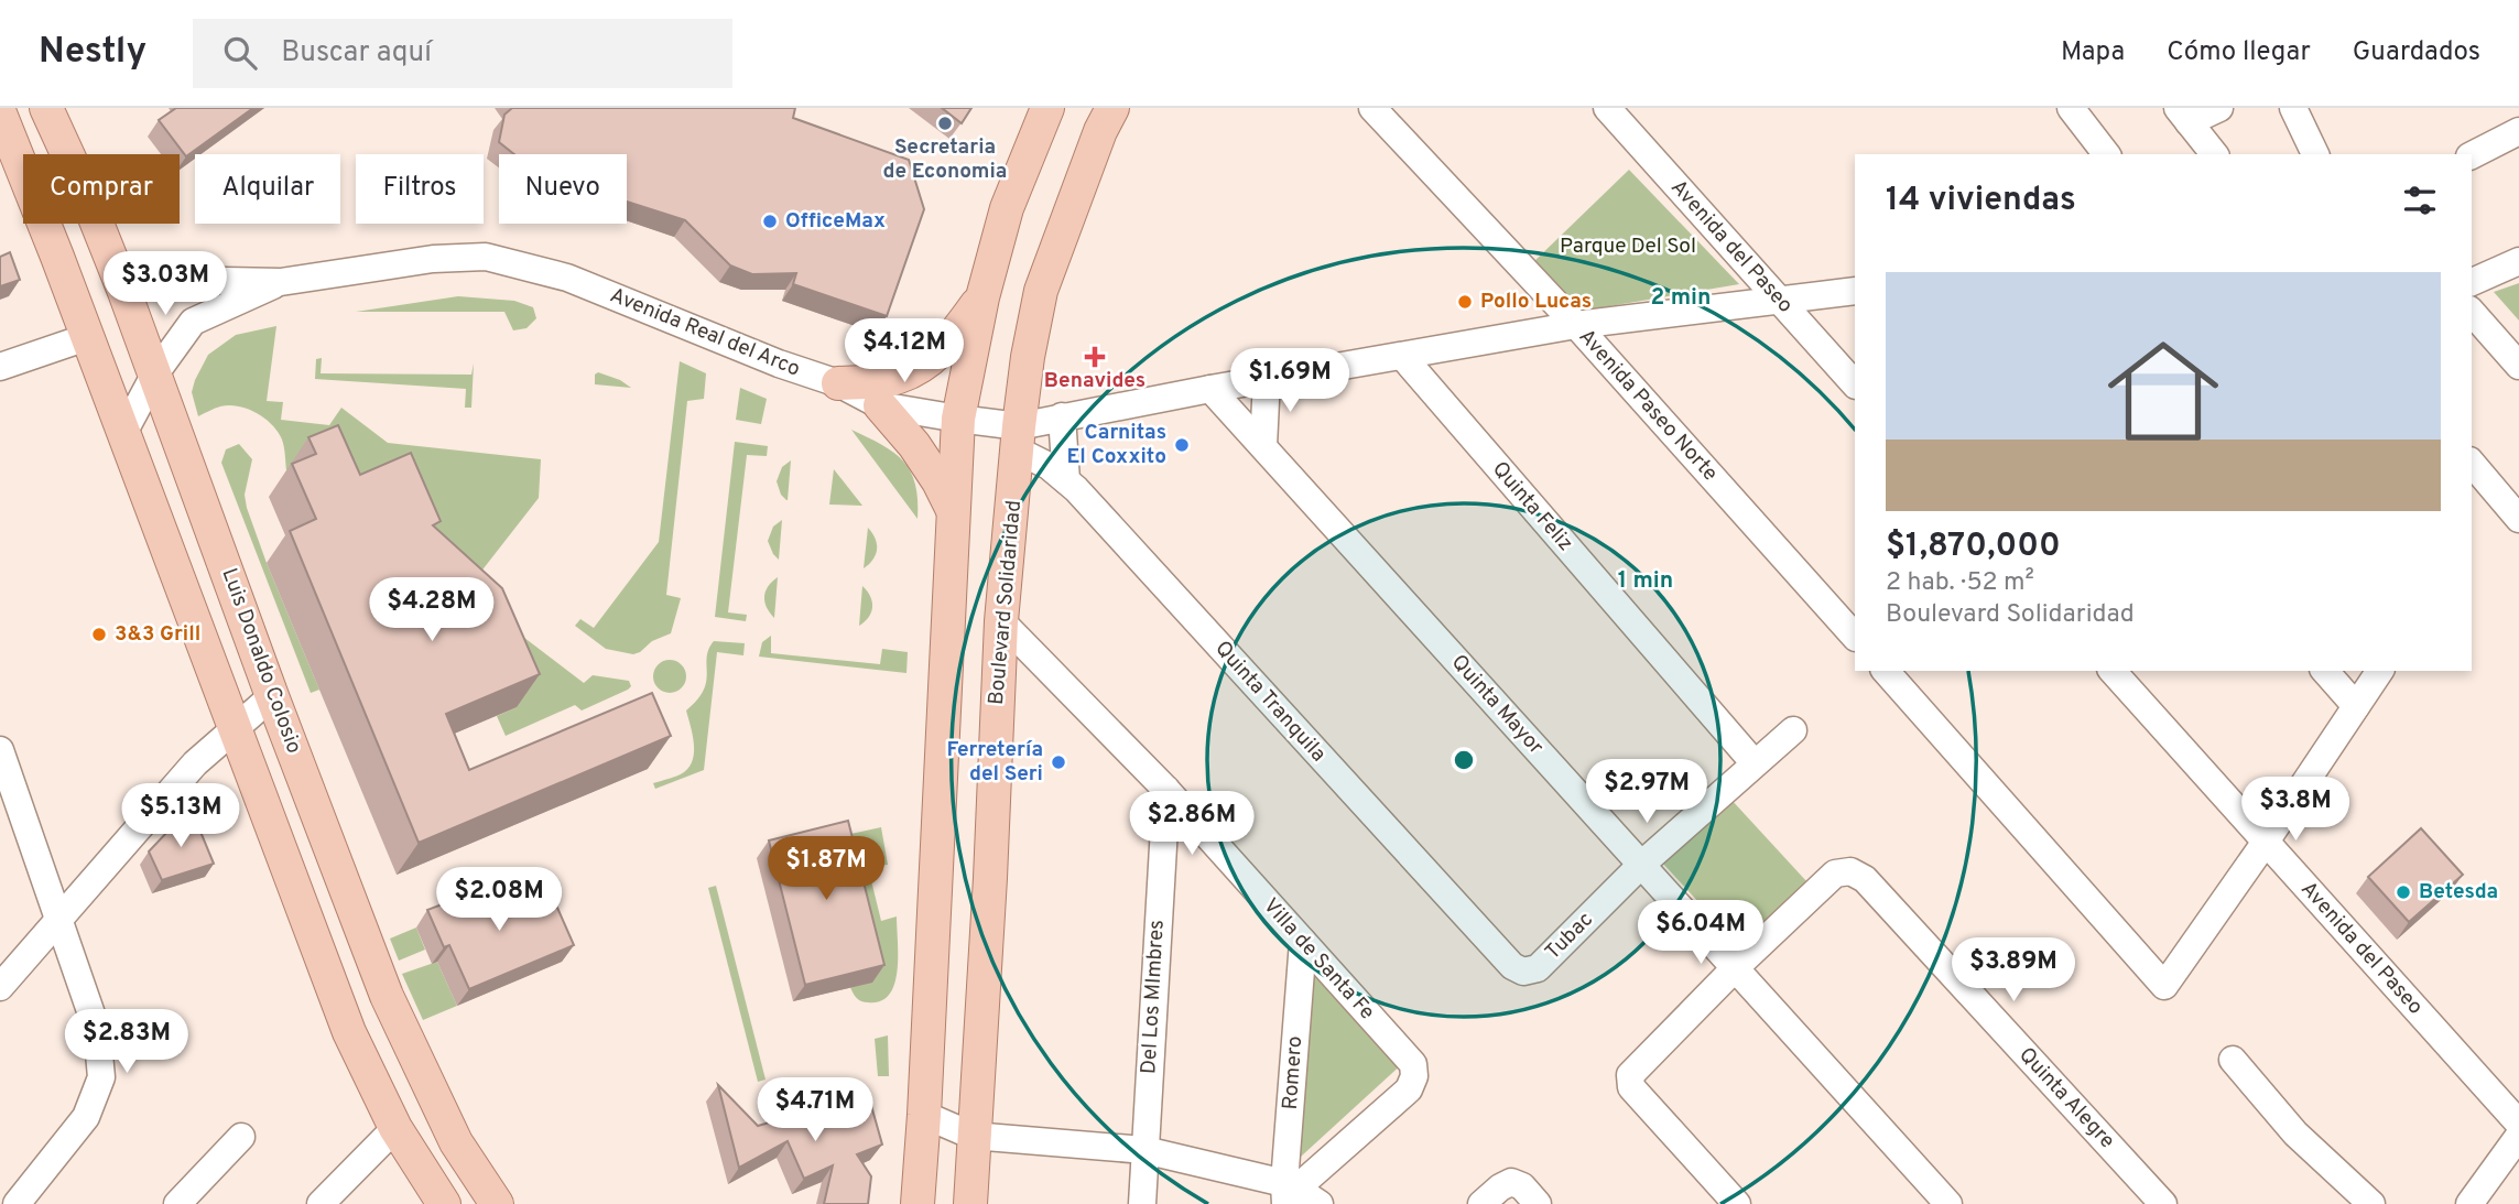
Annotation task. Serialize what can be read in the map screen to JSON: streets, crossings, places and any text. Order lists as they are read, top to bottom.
{
  "streets": {
    "main road": ["Boulevard Solidaridad", "Luis Donaldo Colosio"],
    "street": [
      "Avenida del Paseo",
      "Avenida Real del Arco",
      "Avenida Paseo Norte",
      "Quinta Feliz",
      "Quinta Tranquila",
      "Quinta Mayor",
      "Tubac",
      "Villa de Santa Fe",
      "Del Los MImbres",
      "Romero",
      "Quinta Alegre"
    ]
  },
  "crossings": [
    ["Avenida del Paseo", "Avenida Real del Arco"],
    ["Avenida Real del Arco", "Avenida Paseo Norte"],
    ["Avenida Real del Arco", "Quinta Feliz"],
    ["Avenida Real del Arco", "Boulevard Solidaridad"],
    ["Avenida Real del Arco", "Luis Donaldo Colosio"],
    ["Avenida Real del Arco", "Quinta Tranquila"],
    ["Avenida Real del Arco", "Quinta Mayor"],
    ["Quinta Feliz", "Tubac"],
    ["Boulevard Solidaridad", "Quinta Tranquila"],
    ["Boulevard Solidaridad", "Villa de Santa Fe"],
    ["Quinta Tranquila", "Tubac"],
    ["Quinta Mayor", "Tubac"],
    ["Quinta Mayor", "Quinta Alegre"],
    ["Villa de Santa Fe", "Del Los MImbres"],
    ["Villa de Santa Fe", "Romero"]
  ],
  "parks": ["Parque Del Sol"],
  "places": {
    "other": [
      "Secretaria de Economia",
      "OfficeMax",
      "Pollo Lucas",
      "Carnitas El Coxxito",
      "3&3 Grill",
      "Ferretería del Seri",
      "Betesda"
    ],
    "health": ["Benavides"]
  },
  "page": {
    "header": "Nestly",
    "search": "Buscar aquí",
    "nav": ["Mapa", "Cómo llegar", "Guardados"],
    "chip": [
      "Comprar",
      "Alquilar",
      "Filtros",
      "Nuevo"
    ],
    "heading": "14 viviendas",
    "list": [
      {
        "name": "$1,870,000",
        "note": "2 hab. · 52 m² · Boulevard Solidaridad"
      }
    ],
    "price": [
      "$3.03M",
      "$4.12M",
      "$1.69M",
      "$4.28M",
      "$2.97M",
      "$3.8M",
      "$5.13M",
      "$2.86M",
      "$1.87M",
      "$2.08M",
      "$6.04M",
      "$3.89M",
      "$2.83M",
      "$4.71M"
    ]
  },
  "rings": ["2 min", "1 min"]
}
